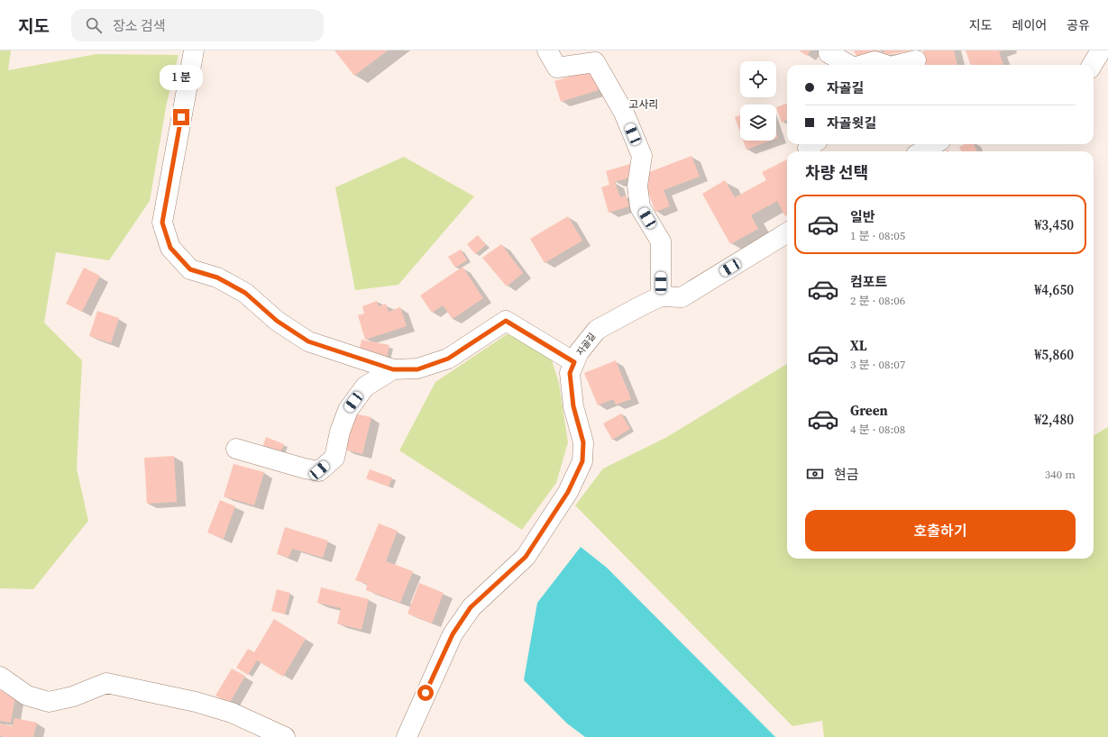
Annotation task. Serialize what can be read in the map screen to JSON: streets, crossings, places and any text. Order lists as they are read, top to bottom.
{
  "streets": {
    "street": ["자골길"]
  },
  "districts": ["고사리"],
  "page": {
    "header": "지도",
    "search": "장소 검색",
    "nav": ["지도", "레이어", "공유"],
    "bubble": "1 분",
    "banner": ["자골길", "자골윗길"],
    "heading": "차량 선택",
    "list": [
      {
        "name": "일반",
        "note": "1 분 · 08:05",
        "value": "₩3,450"
      },
      {
        "name": "컴포트",
        "note": "2 분 · 08:06",
        "value": "₩4,650"
      },
      {
        "name": "XL",
        "note": "3 분 · 08:07",
        "value": "₩5,860"
      },
      {
        "name": "Green",
        "note": "4 분 · 08:08",
        "value": "₩2,480"
      }
    ],
    "pay": ["현금", "340 m"],
    "buttons": "호출하기"
  }
}
